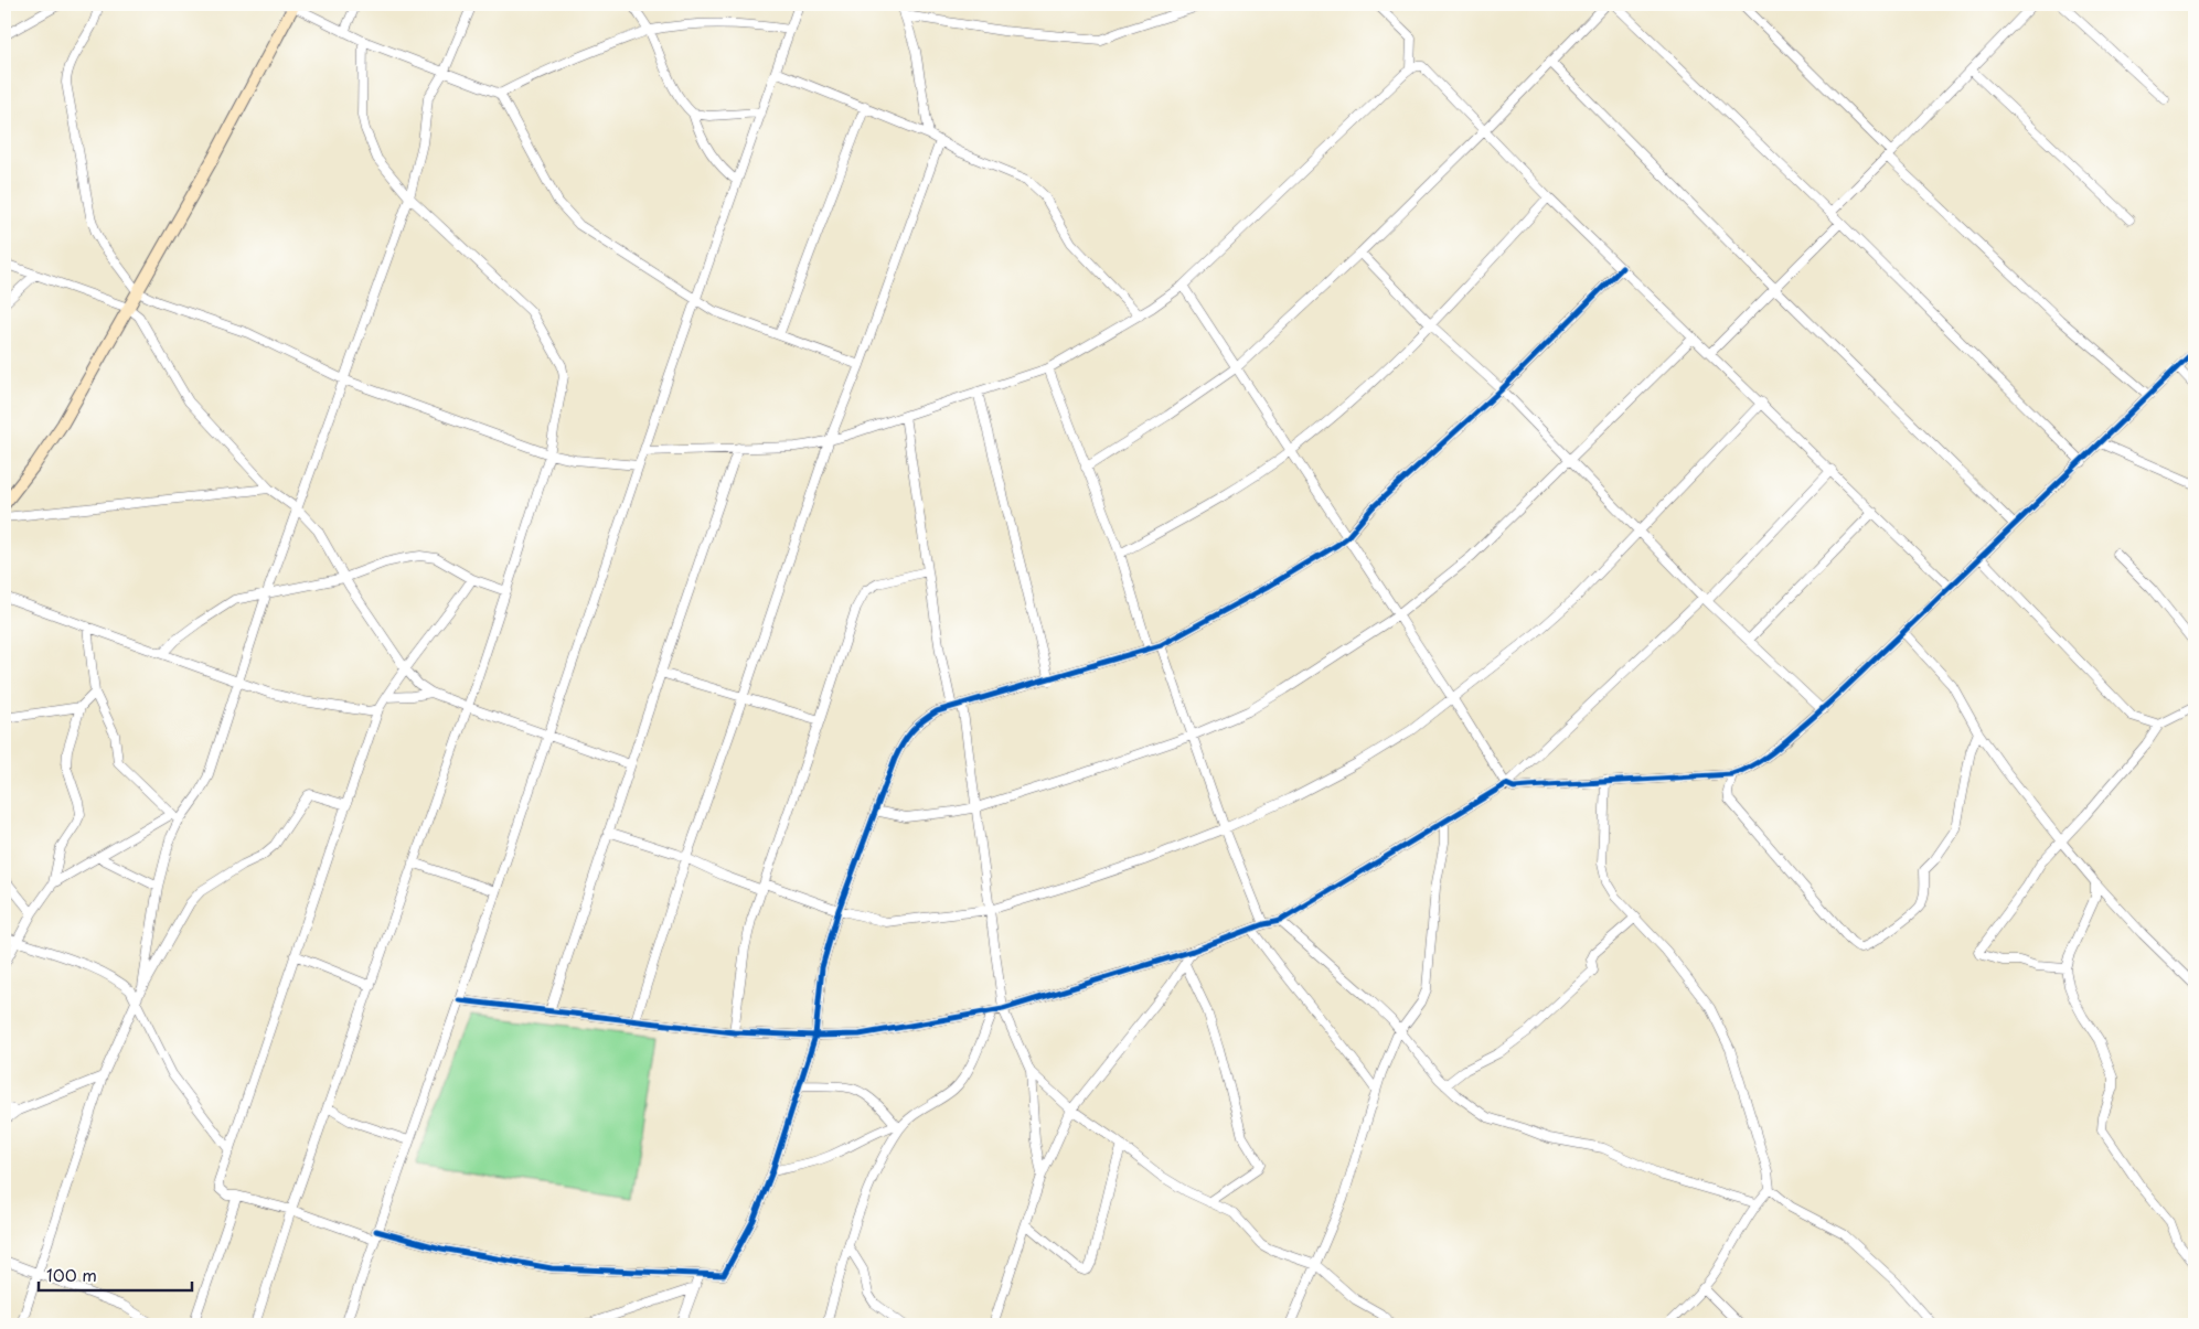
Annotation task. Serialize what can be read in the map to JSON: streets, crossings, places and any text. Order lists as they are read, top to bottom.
{
  "scale_bar": "100 m"
}
